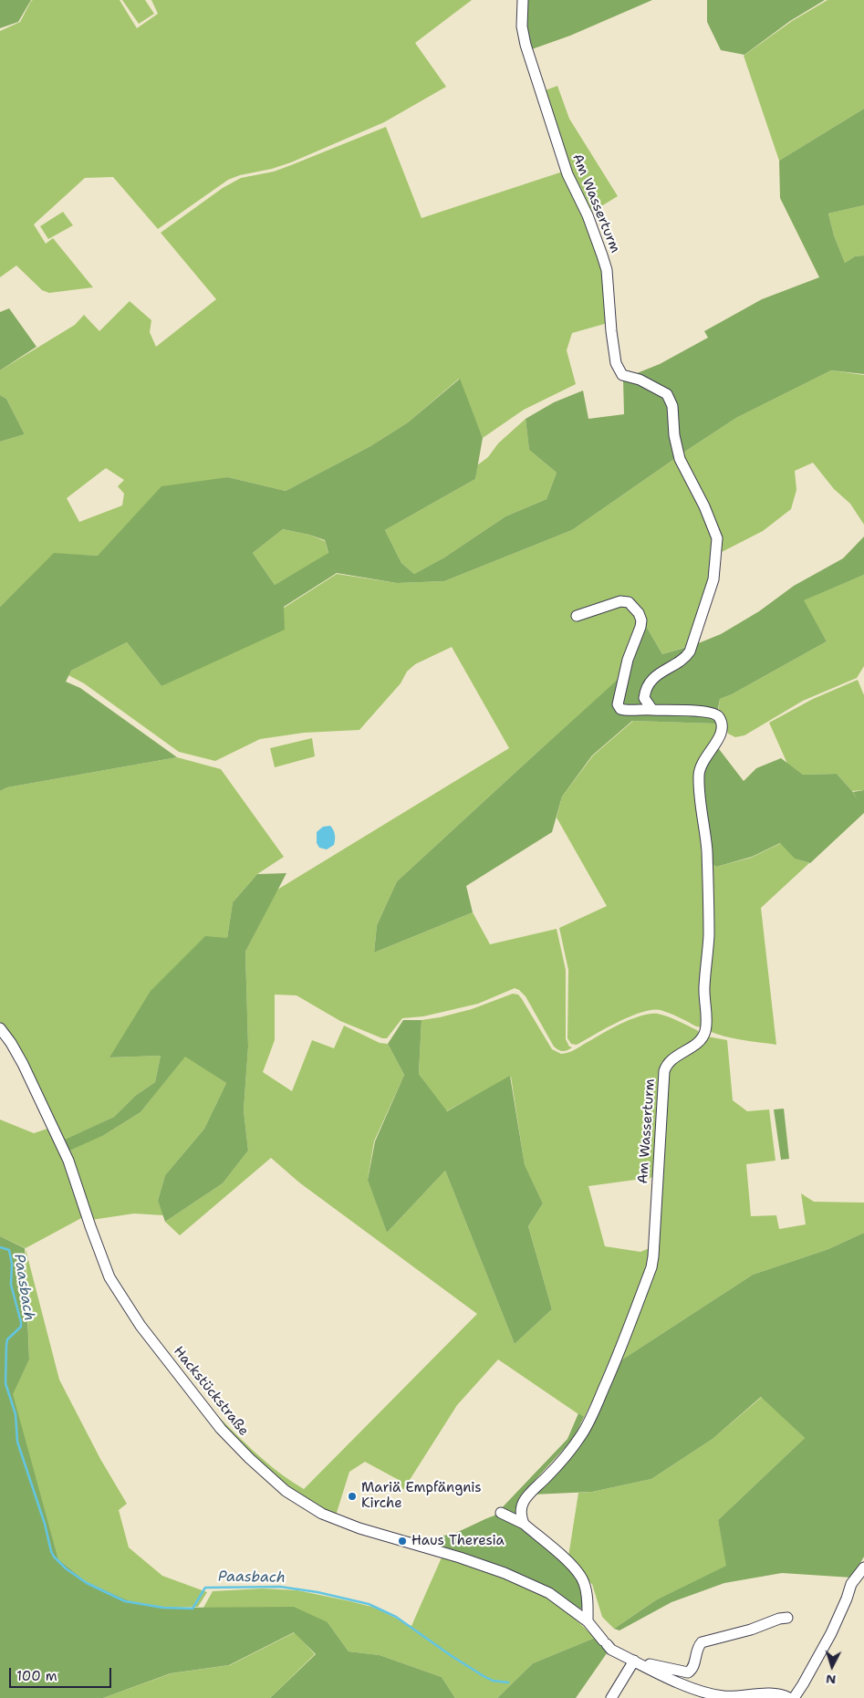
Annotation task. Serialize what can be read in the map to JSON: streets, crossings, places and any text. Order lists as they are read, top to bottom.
{
  "streets": {
    "street": ["Am Wasserturm", "Hackstückstraße"]
  },
  "water": ["Paasbach"],
  "places": ["Mariä Empfängnis Kirche", "Haus Theresia"],
  "scale_bar": "100 m",
  "north": "bottom"
}
